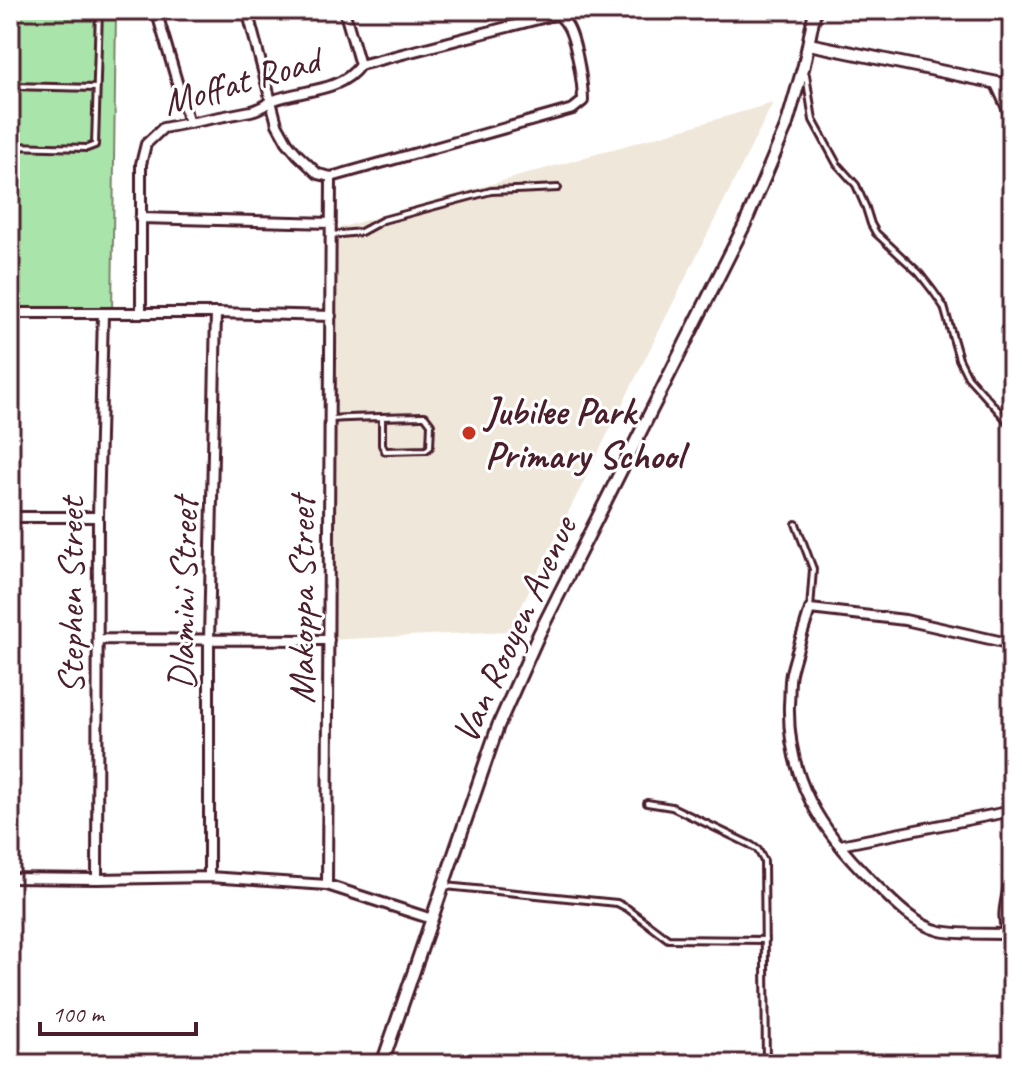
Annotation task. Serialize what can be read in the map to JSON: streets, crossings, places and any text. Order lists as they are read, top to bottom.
{
  "streets": {
    "street": [
      "Moffat Road",
      "Dlamini Street",
      "Stephen Street",
      "Makoppa Street",
      "Van Rooyen Avenue"
    ]
  },
  "crossings": [
    ["Moffat Road", "Makoppa Street"]
  ],
  "places": ["Jubilee Park Primary School"],
  "scale_bar": "100 m"
}
